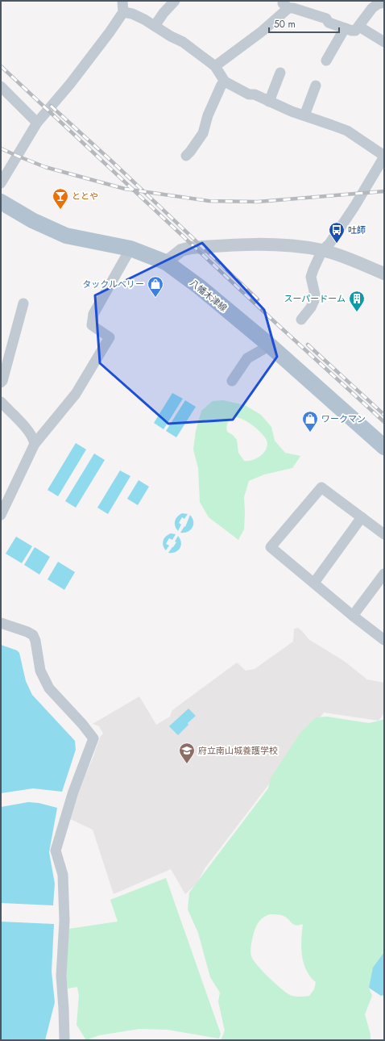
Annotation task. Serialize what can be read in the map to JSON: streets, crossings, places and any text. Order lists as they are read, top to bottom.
{
  "streets": {
    "main road": ["八幡木津線"]
  },
  "places": {
    "bar": ["ととや"],
    "bus stop": ["吐師"],
    "shop": ["タックルベリー", "ワークマン"],
    "building": ["スーパードーム"],
    "school or university": ["府立南山城養護学校"]
  },
  "scale_bar": "50 m"
}
